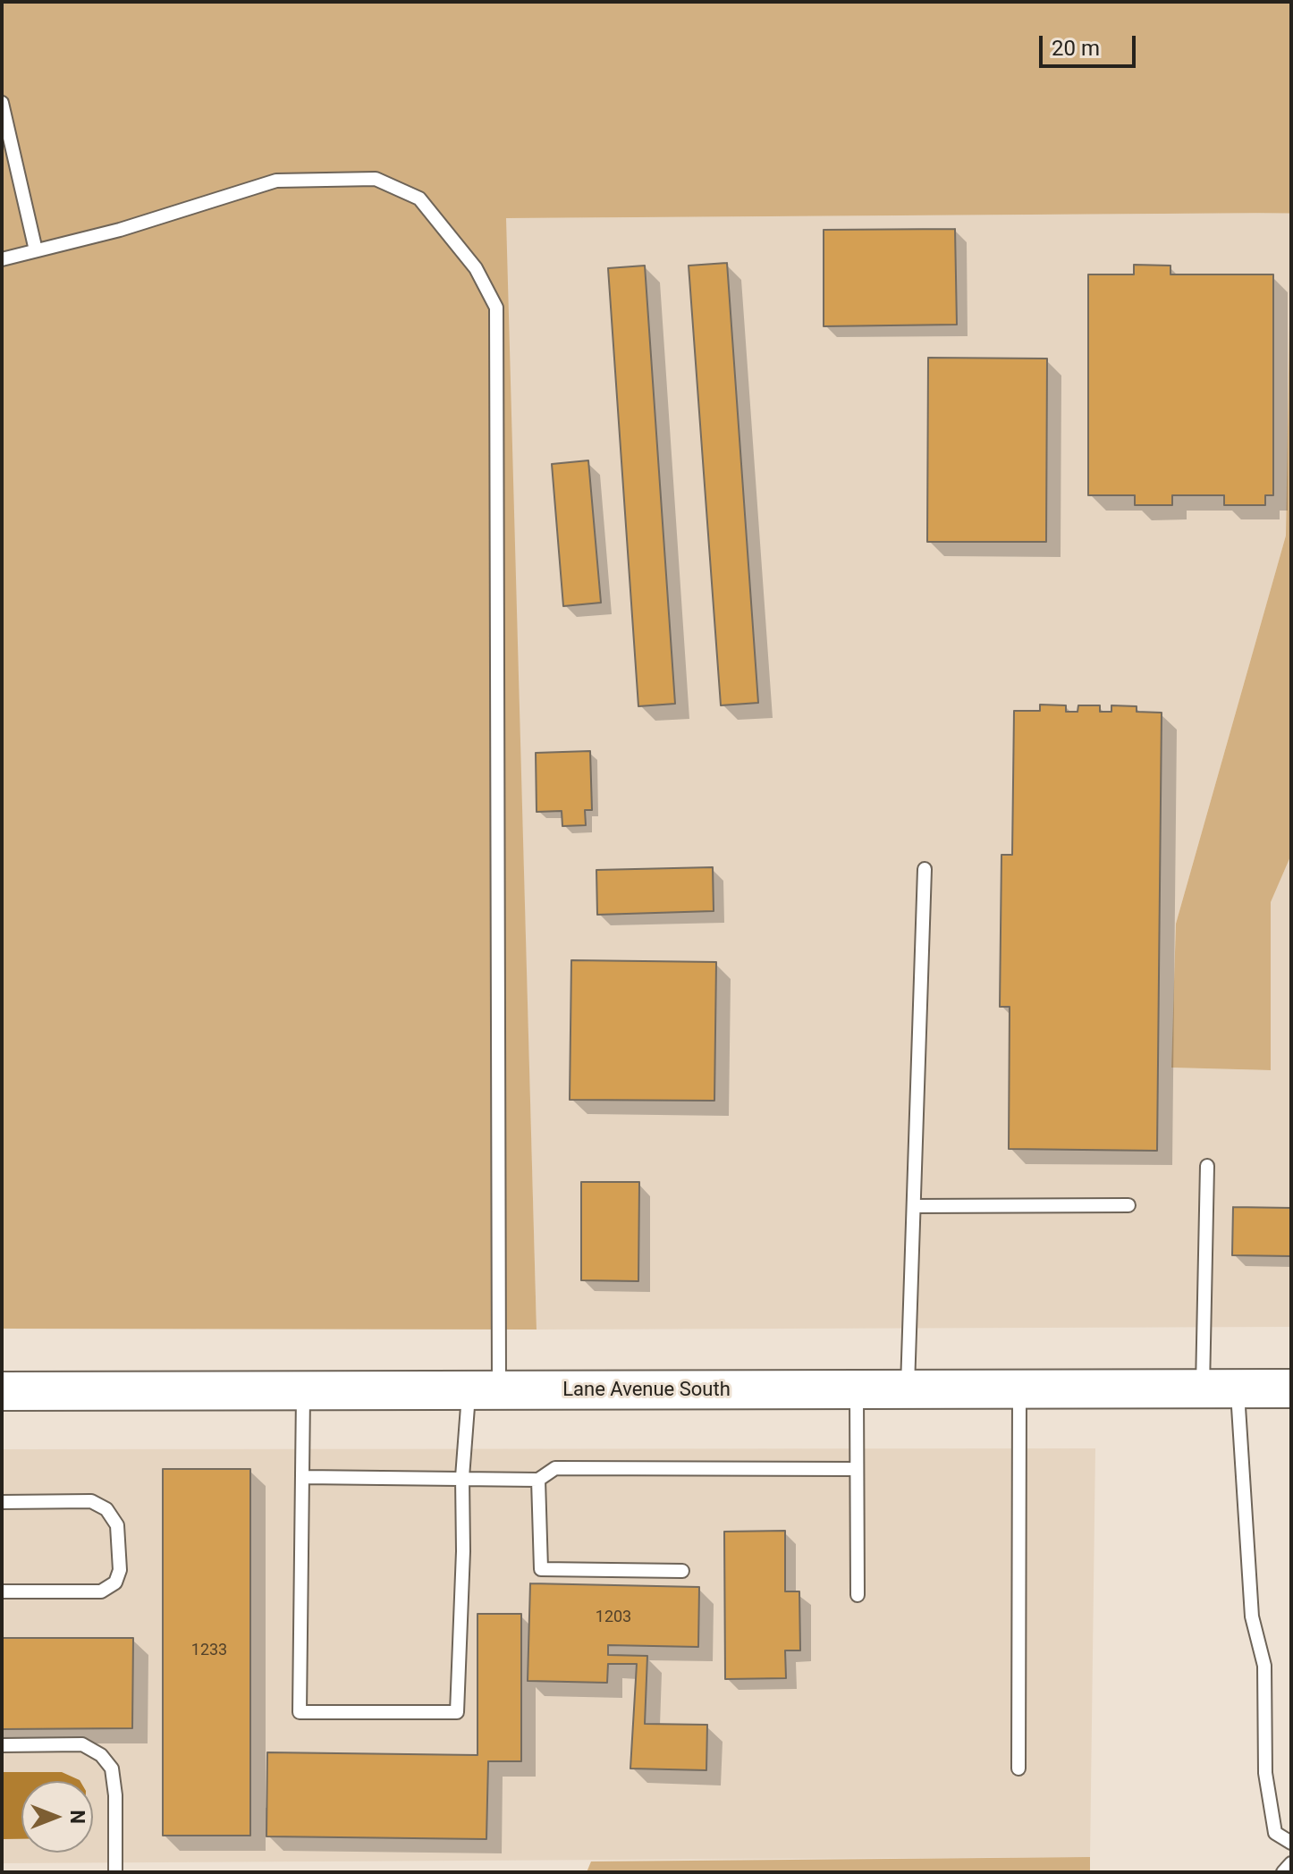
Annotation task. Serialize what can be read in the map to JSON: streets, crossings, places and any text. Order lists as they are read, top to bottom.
{
  "streets": {
    "main road": ["Lane Avenue South"]
  },
  "house_numbers": ["1203", "1233"],
  "scale_bar": "20 m",
  "north": "right"
}
